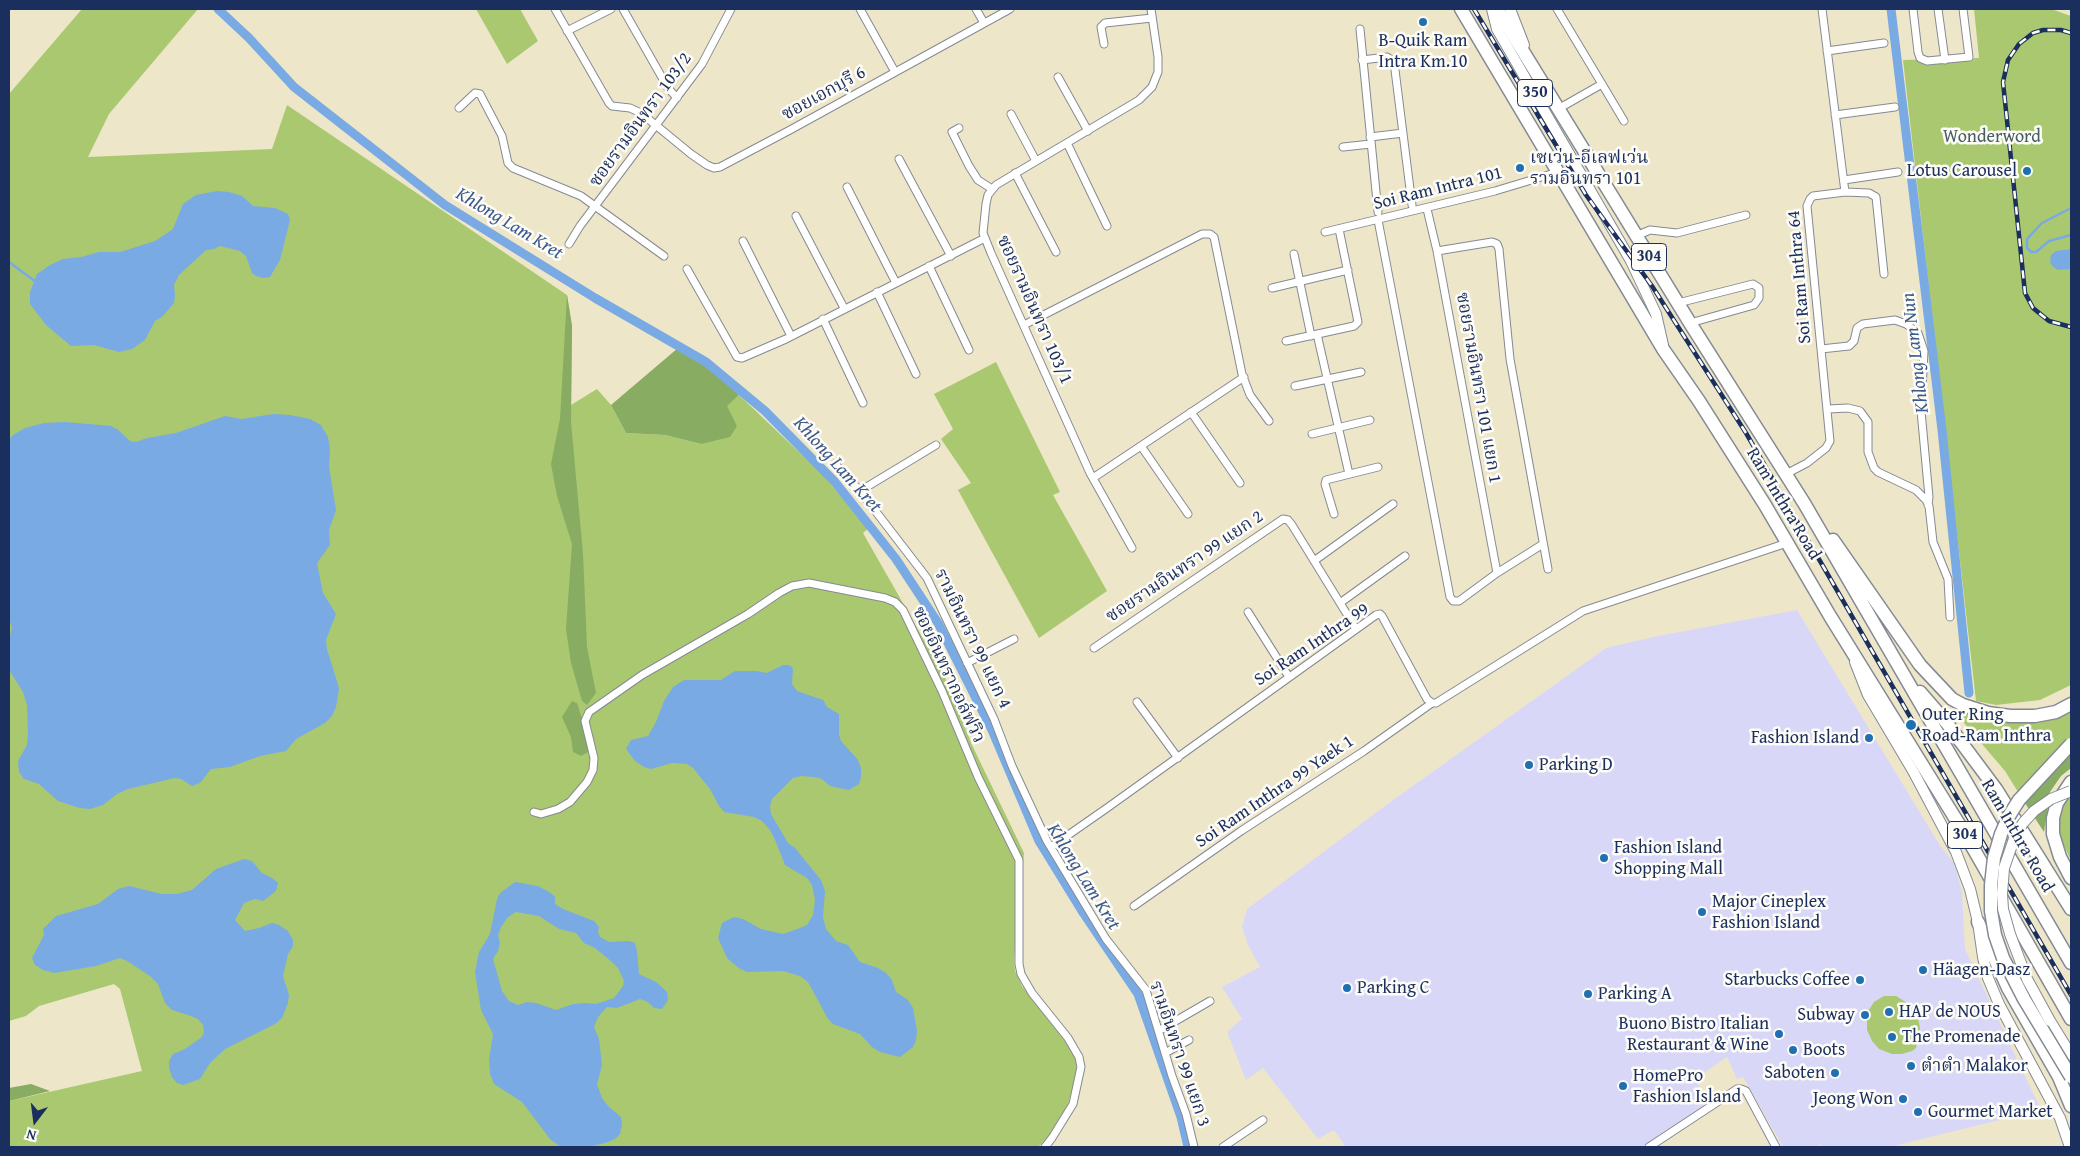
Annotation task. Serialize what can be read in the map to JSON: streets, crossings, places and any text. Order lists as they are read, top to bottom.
{
  "streets": {
    "highway": ["304", "Ram Inthra Road"],
    "main road": ["350"],
    "street": [
      "ซอยเอกบุรี 6",
      "ซอยรามอินทรา 103/2",
      "Soi Ram Intra 101",
      "Soi Ram Inthra 64",
      "ซอยรามอินทรา 103/1",
      "ซอยรามอินทรา 101 แยก 1",
      "ซอยรามอินทรา 99 แยก 2",
      "รามอินทรา 99 แยก 4",
      "Soi Ram Inthra 99",
      "ซอยอินทรากอล์ฟวิว",
      "Soi Ram Inthra 99 Yaek 1",
      "รามอินทรา 99 แยก 3"
    ]
  },
  "crossings": [
    ["350", "Ram Inthra Road"],
    ["ซอยเอกบุรี 6", "ซอยรามอินทรา 103/2"],
    ["Soi Ram Intra 101", "ซอยรามอินทรา 101 แยก 1"],
    ["Soi Ram Intra 101", "Ram Inthra Road"],
    ["Soi Ram Inthra 64", "Ram Inthra Road"],
    ["ซอยรามอินทรา 99 แยก 2", "Soi Ram Inthra 99"],
    ["รามอินทรา 99 แยก 4", "Soi Ram Inthra 99"],
    ["รามอินทรา 99 แยก 4", "รามอินทรา 99 แยก 3"],
    ["Soi Ram Inthra 99", "Soi Ram Inthra 99 Yaek 1"],
    ["Soi Ram Inthra 99", "รามอินทรา 99 แยก 3"]
  ],
  "water": ["Khlong Lam Kret", "Khlong Lam Nun"],
  "parks": ["Wonderword"],
  "places": [
    "B-Quik Ram Intra Km.10",
    "เซเว่น-อีเลฟเว่น รามอินทรา 101",
    "Lotus Carousel",
    "Outer Ring Road-Ram Inthra",
    "Fashion Island",
    "Parking D",
    "Fashion Island Shopping Mall",
    "Major Cineplex Fashion Island",
    "Häagen-Dasz",
    "Starbucks Coffee",
    "Parking C",
    "Parking A",
    "HAP de NOUS",
    "Subway",
    "Buono Bistro Italian Restaurant & Wine",
    "The Promenade",
    "Boots",
    "ตำตำ Malakor",
    "Saboten",
    "HomePro Fashion Island",
    "Jeong Won",
    "Gourmet Market"
  ],
  "north": "bottom"
}
